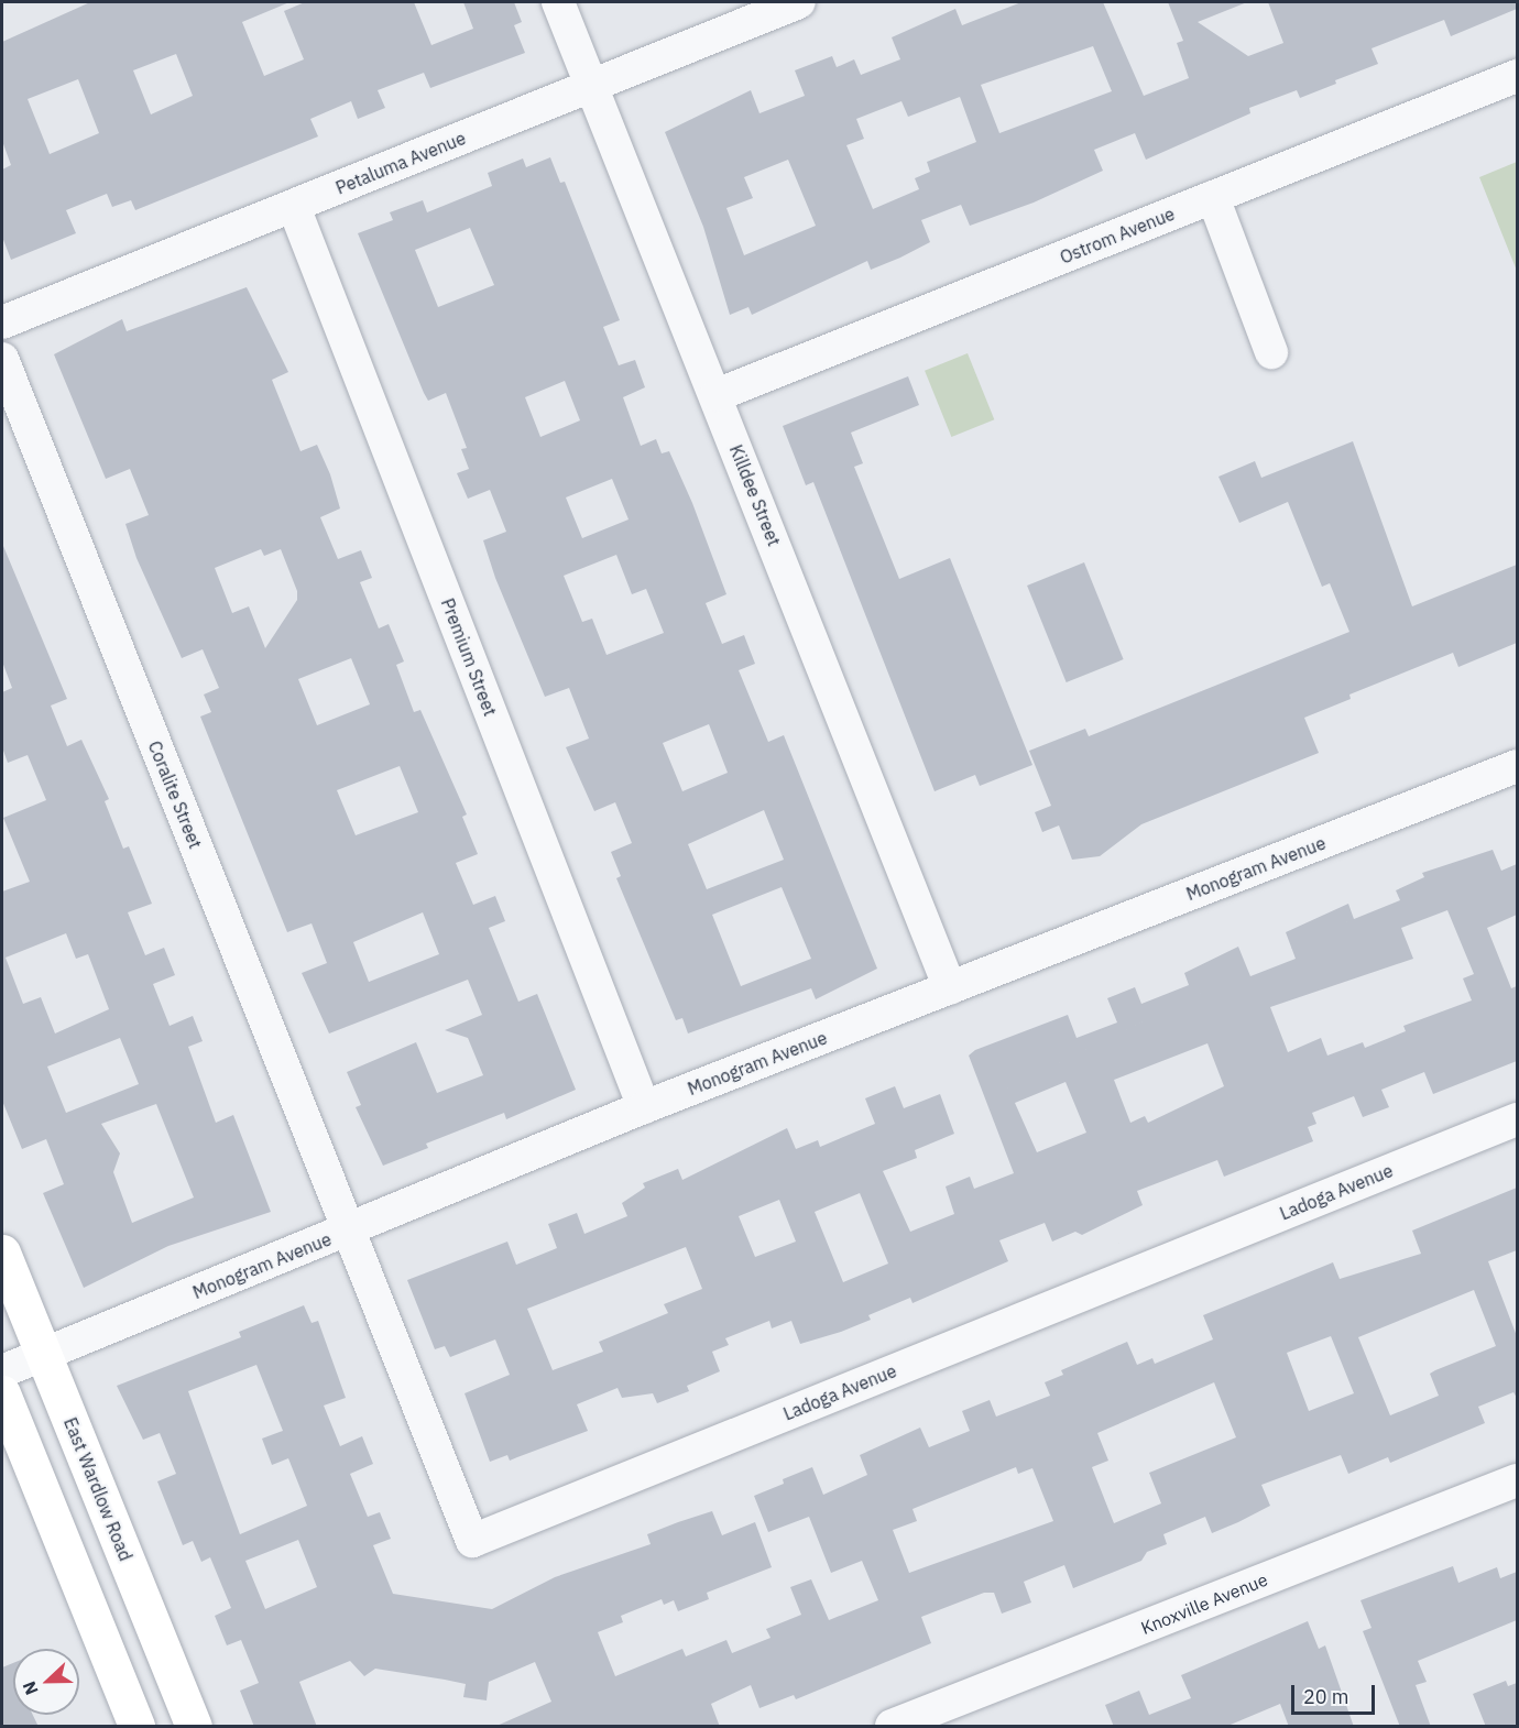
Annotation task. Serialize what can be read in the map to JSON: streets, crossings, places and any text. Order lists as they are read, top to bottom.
{
  "streets": {
    "main road": ["East Wardlow Road"],
    "street": [
      "Petaluma Avenue",
      "Ostrom Avenue",
      "Killdee Street",
      "Premium Street",
      "Coralite Street",
      "Monogram Avenue",
      "Ladoga Avenue",
      "Knoxville Avenue"
    ]
  },
  "crossings": [
    ["Petaluma Avenue", "Killdee Street"],
    ["Petaluma Avenue", "Premium Street"],
    ["Ostrom Avenue", "Killdee Street"],
    ["Killdee Street", "Monogram Avenue"],
    ["Premium Street", "Monogram Avenue"],
    ["Coralite Street", "Monogram Avenue"],
    ["Coralite Street", "Ladoga Avenue"],
    ["Monogram Avenue", "Ladoga Avenue"],
    ["Monogram Avenue", "East Wardlow Road"]
  ],
  "scale_bar": "20 m",
  "north": "left"
}
